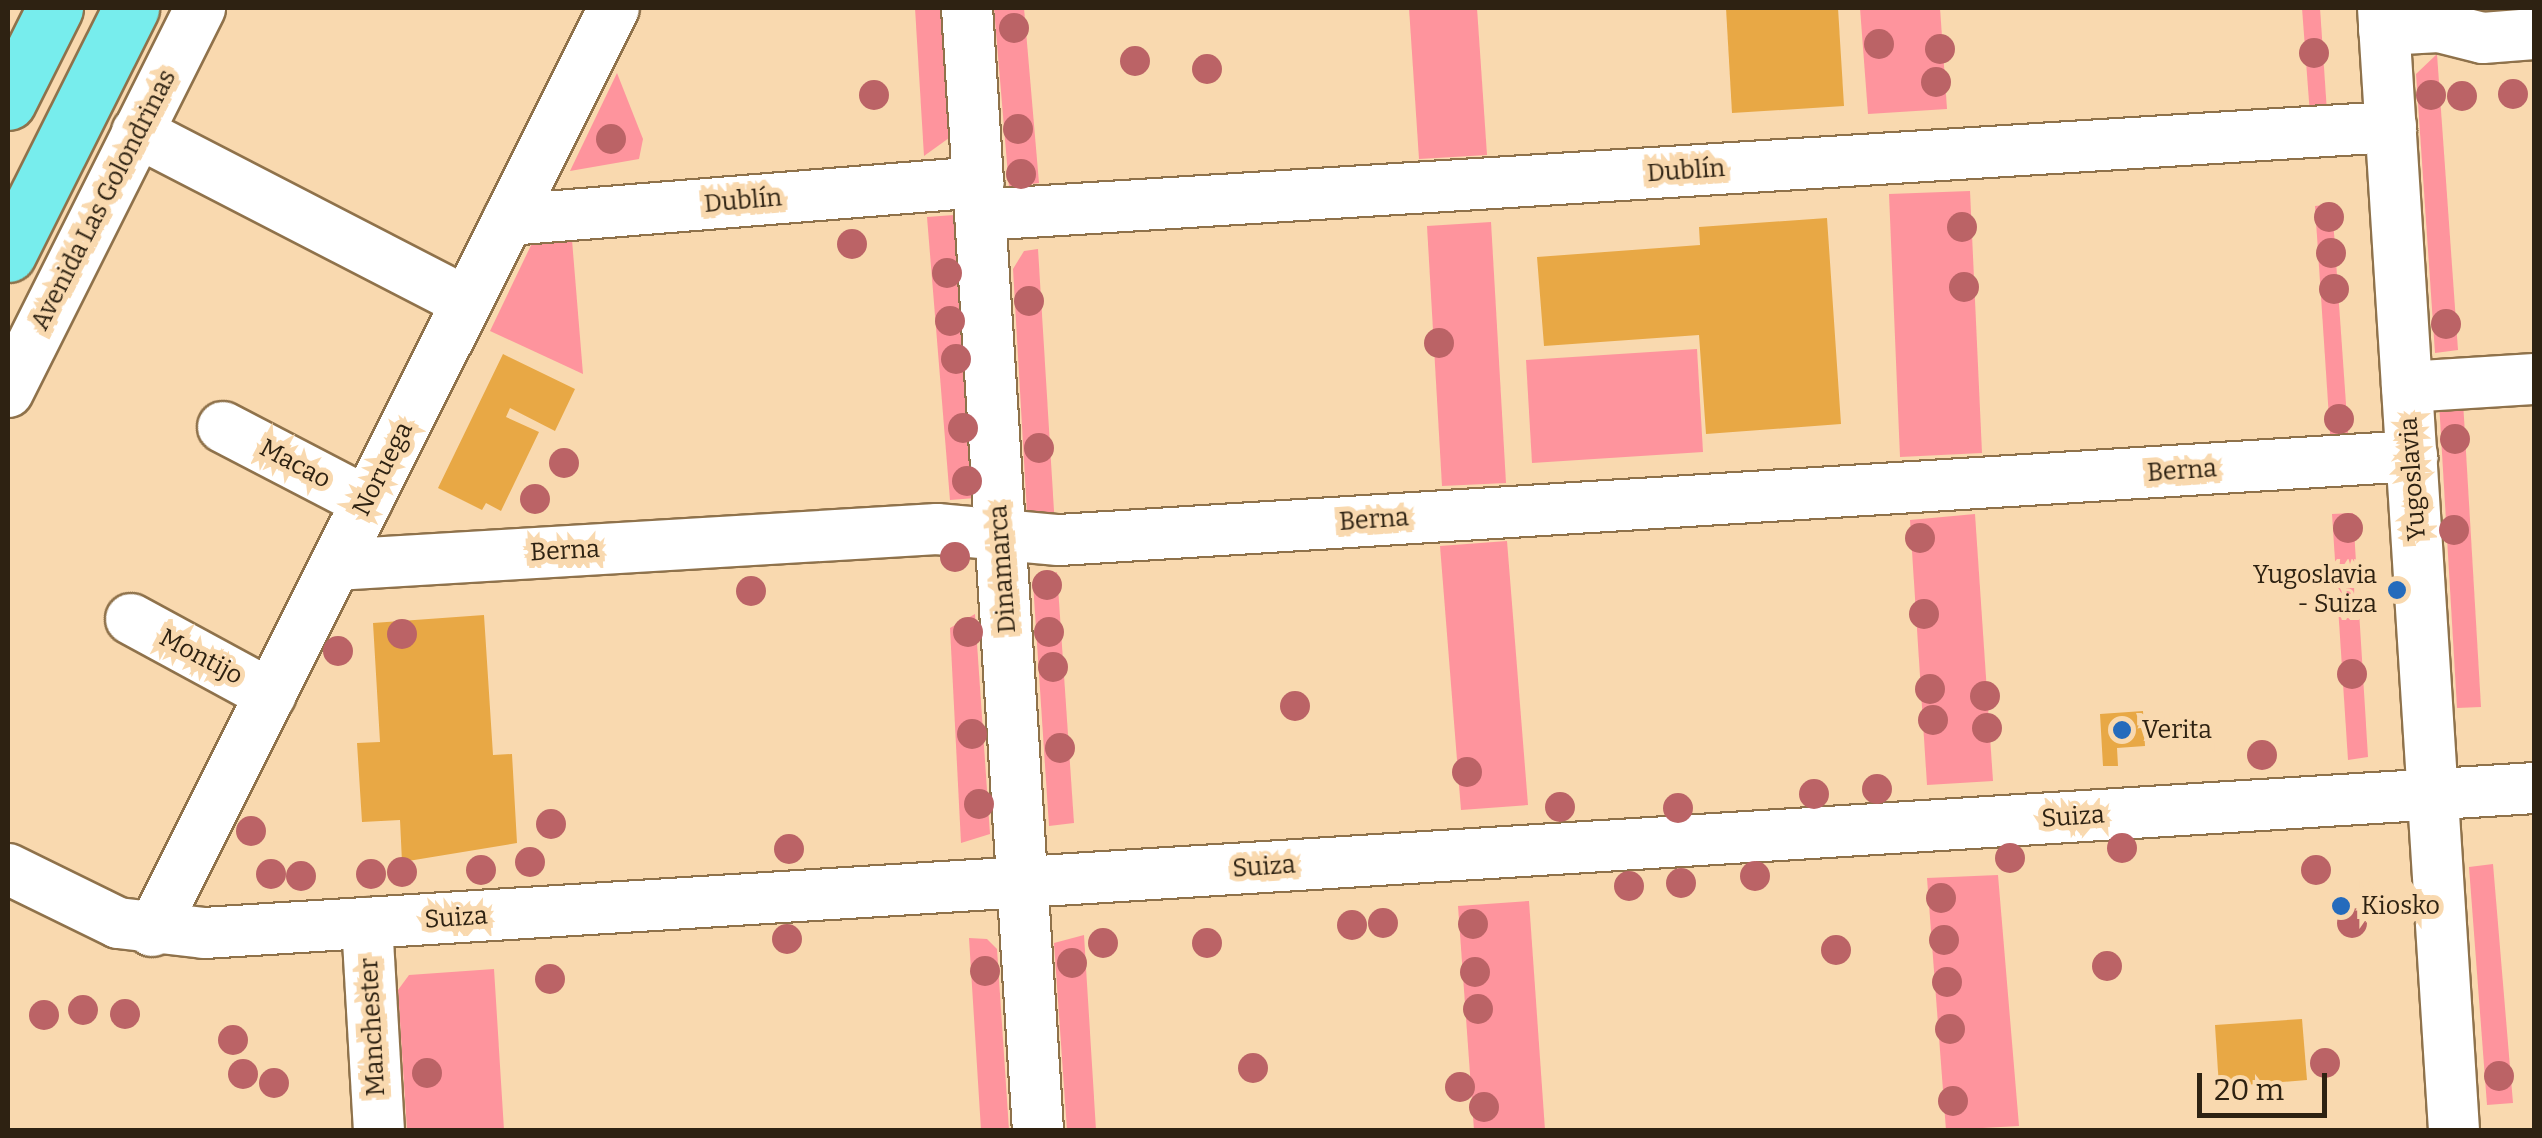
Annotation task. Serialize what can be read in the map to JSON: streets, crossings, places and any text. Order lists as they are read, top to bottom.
{
  "streets": {
    "street": [
      "Dublín",
      "Avenida Las Golondrinas",
      "Macao",
      "Noruega",
      "Berna",
      "Yugoslavia",
      "Dinamarca",
      "Montijo",
      "Suiza",
      "Manchester"
    ]
  },
  "crossings": [
    ["Dublín", "Noruega"],
    ["Dublín", "Yugoslavia"],
    ["Dublín", "Dinamarca"],
    ["Macao", "Noruega"],
    ["Noruega", "Berna"],
    ["Noruega", "Montijo"],
    ["Noruega", "Suiza"],
    ["Berna", "Yugoslavia"],
    ["Berna", "Dinamarca"],
    ["Yugoslavia", "Suiza"],
    ["Dinamarca", "Suiza"],
    ["Suiza", "Manchester"]
  ],
  "places": ["Yugoslavia - Suiza", "Verita", "Kiosko"],
  "scale_bar": "20 m"
}
